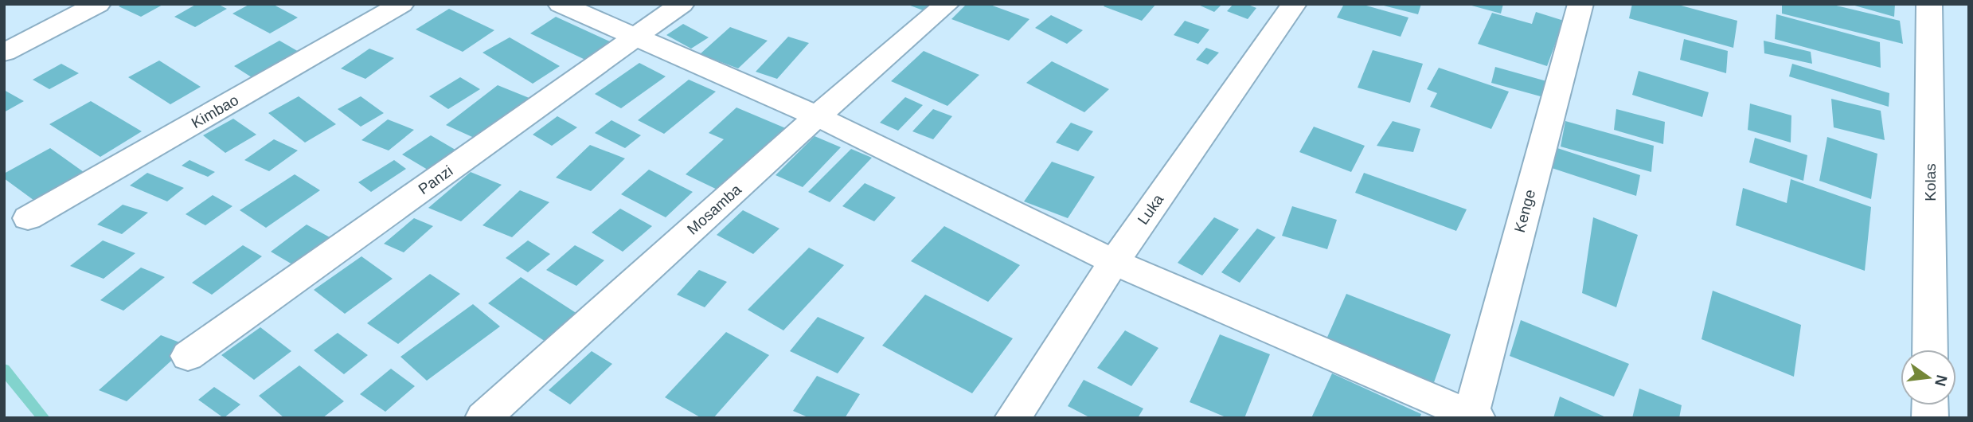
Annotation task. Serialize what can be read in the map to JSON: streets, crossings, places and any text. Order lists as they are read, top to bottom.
{
  "streets": {
    "street": [
      "Kimbao",
      "Panzi",
      "Kolas",
      "Mosamba",
      "Luka",
      "Kenge"
    ]
  },
  "north": "right"
}
